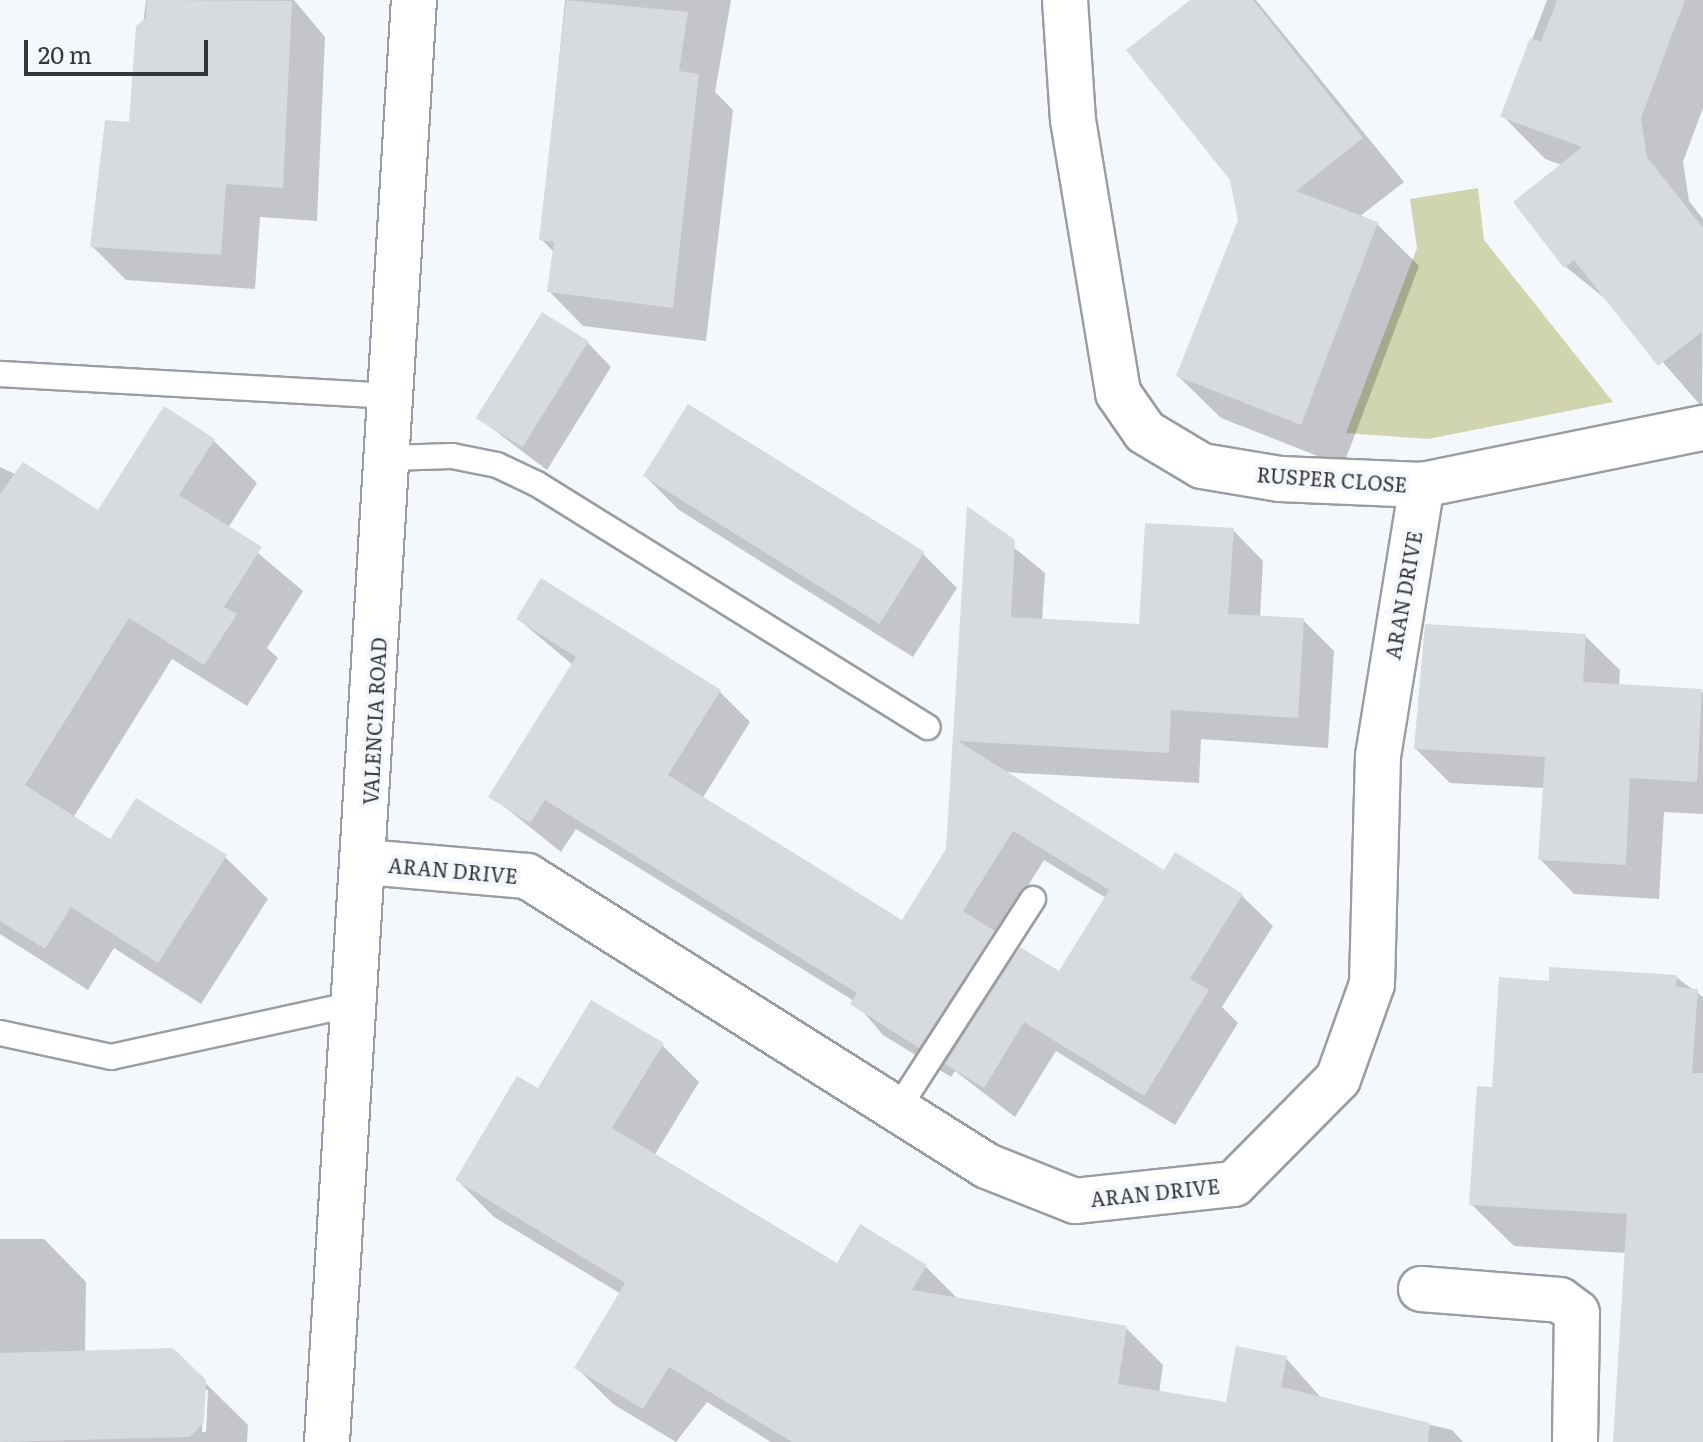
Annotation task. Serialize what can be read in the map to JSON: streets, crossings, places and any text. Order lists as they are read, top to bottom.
{
  "streets": {
    "street": ["RUSPER CLOSE", "ARAN DRIVE", "VALENCIA ROAD"]
  },
  "crossings": [
    ["RUSPER CLOSE", "ARAN DRIVE"],
    ["ARAN DRIVE", "VALENCIA ROAD"]
  ],
  "scale_bar": "20 m"
}
